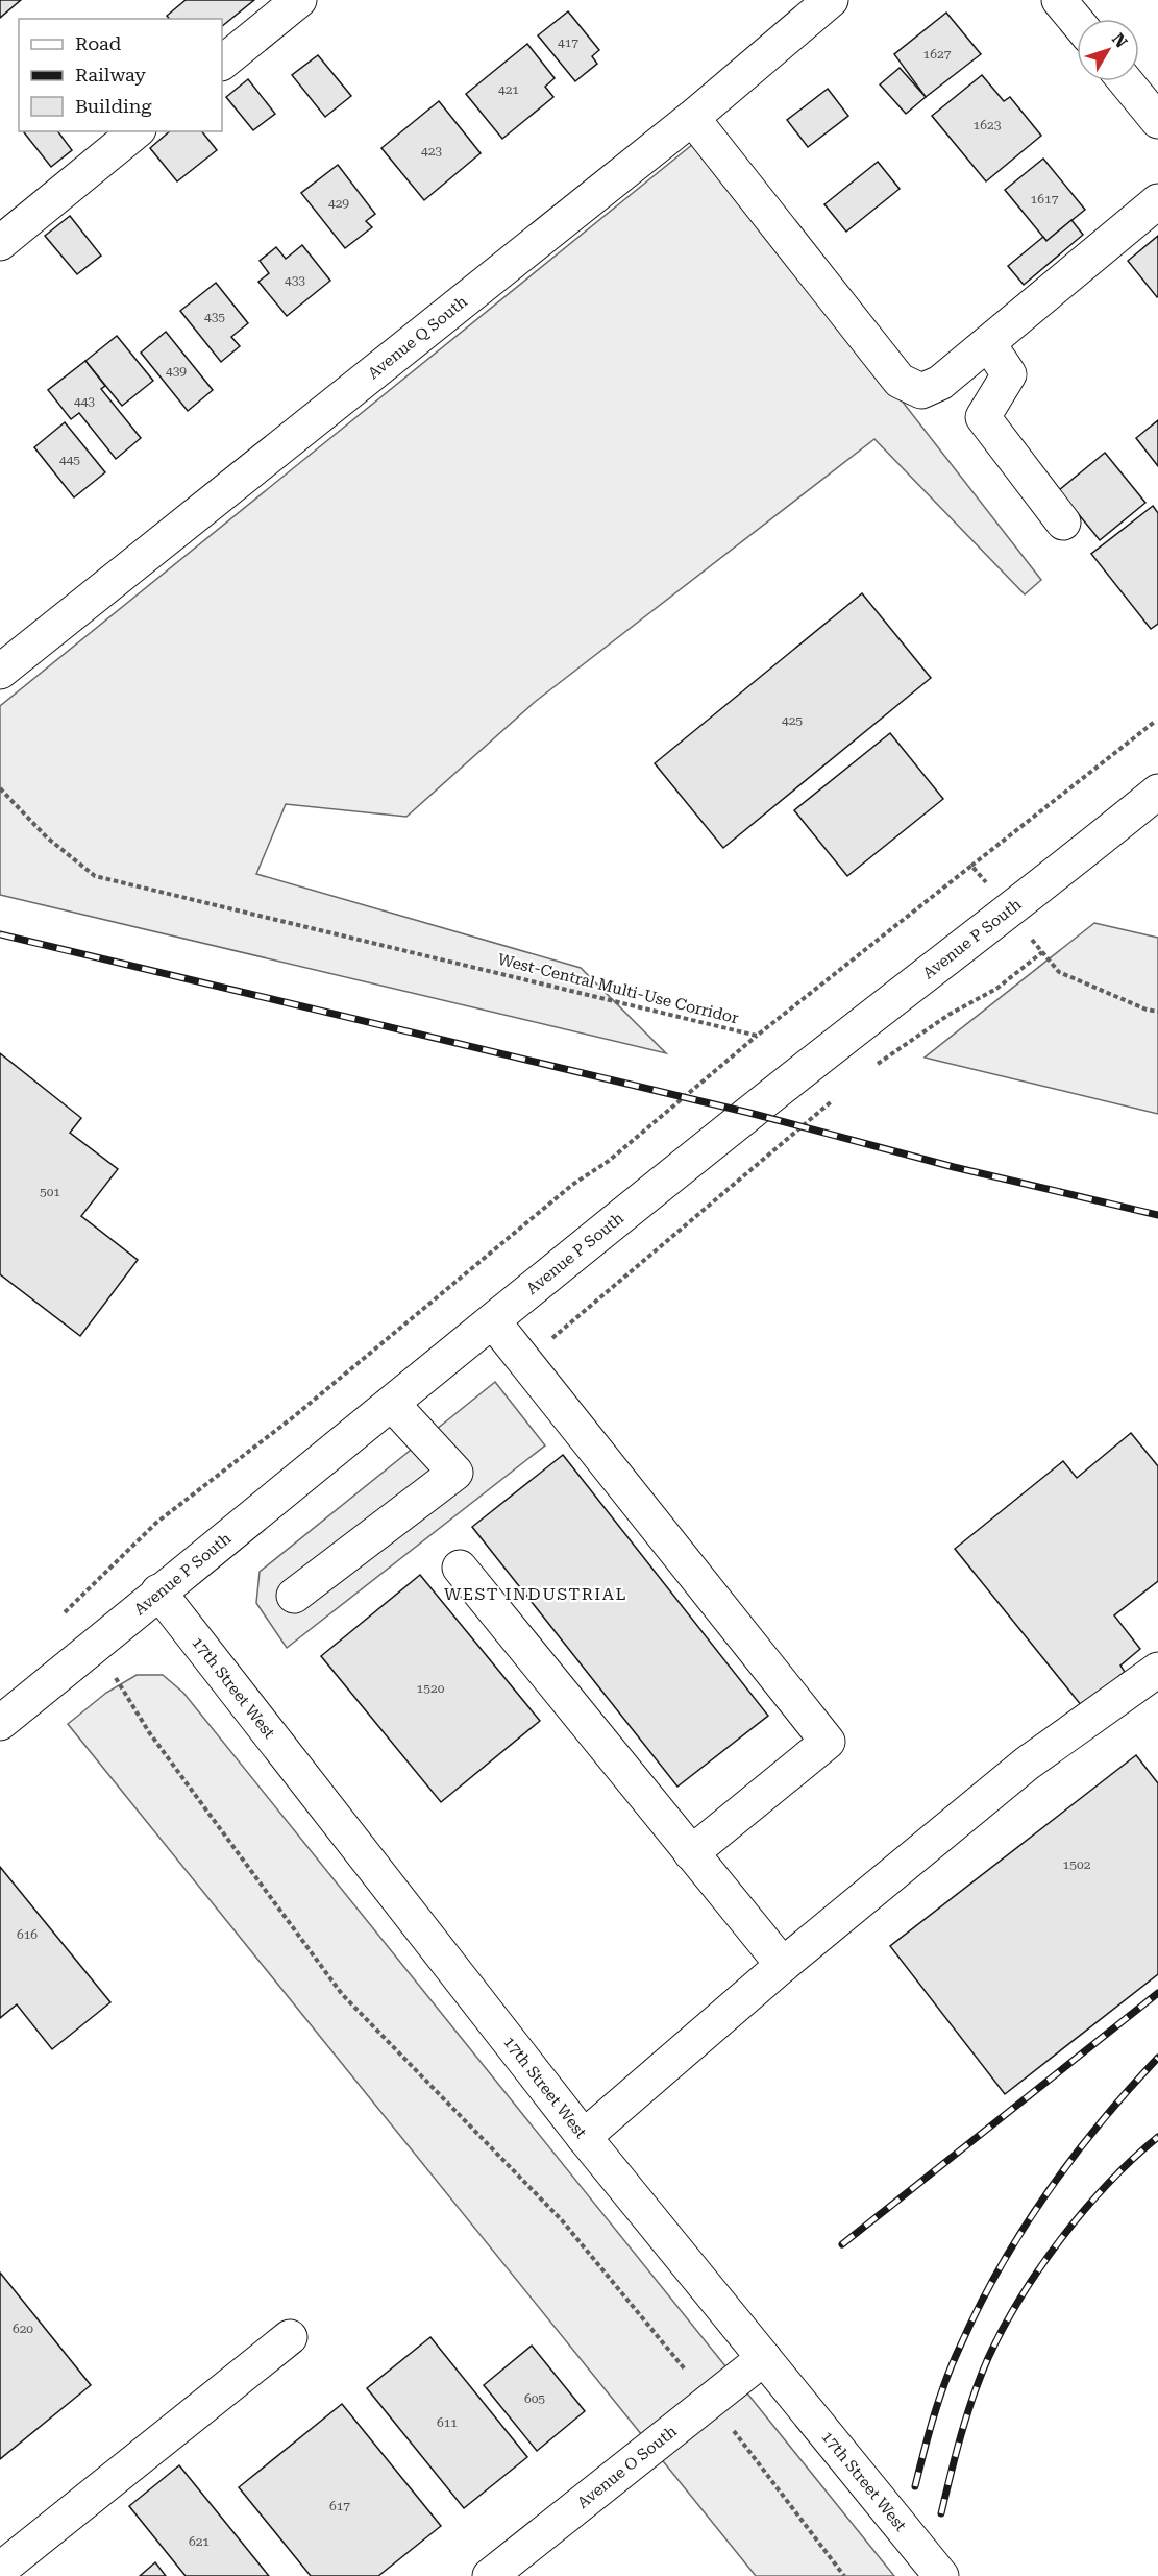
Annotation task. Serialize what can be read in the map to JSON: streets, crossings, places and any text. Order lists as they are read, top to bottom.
{
  "streets": {
    "street": [
      "Avenue Q South",
      "Avenue P South",
      "17th Street West",
      "Avenue O South"
    ],
    "path": ["West-Central Multi-Use Corridor"]
  },
  "crossings": [
    ["Avenue P South", "17th Street West"],
    ["17th Street West", "Avenue O South"]
  ],
  "districts": ["WEST INDUSTRIAL"],
  "house_numbers": [
    "417",
    "1627",
    "421",
    "1623",
    "423",
    "1617",
    "429",
    "433",
    "435",
    "439",
    "443",
    "445",
    "425",
    "501",
    "1520",
    "1502",
    "616",
    "620",
    "605",
    "611",
    "617",
    "621"
  ],
  "legend": ["Road", "Railway", "Building"],
  "north": "top right"
}
